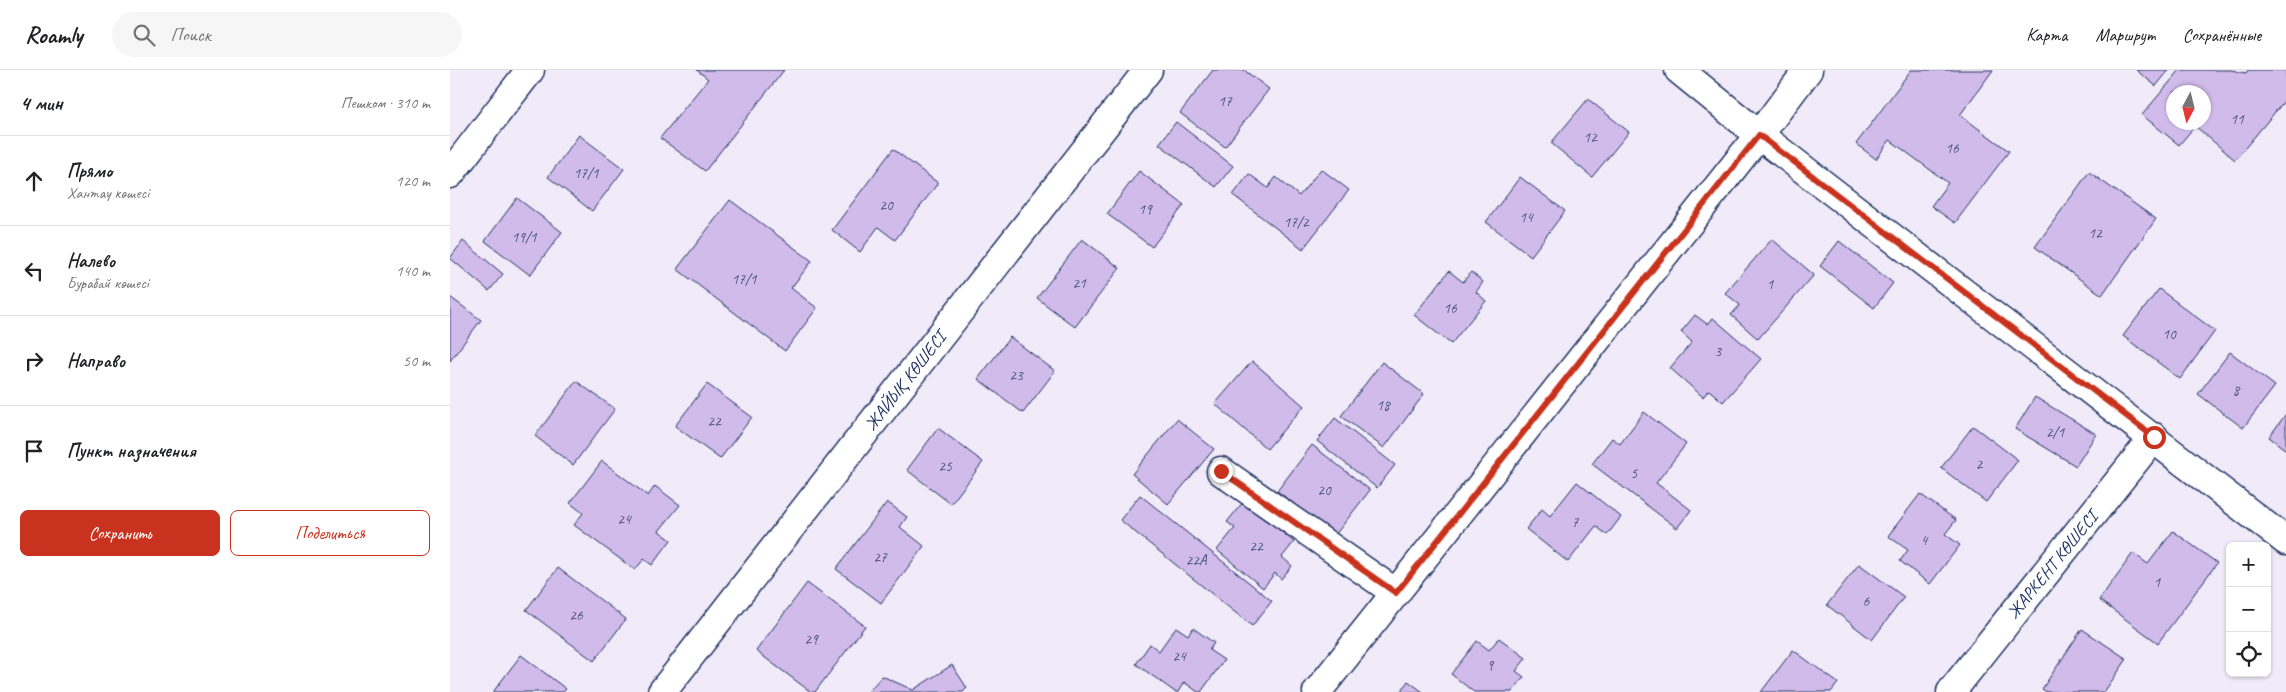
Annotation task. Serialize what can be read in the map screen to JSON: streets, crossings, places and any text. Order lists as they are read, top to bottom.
{
  "streets": {
    "street": ["ЖАЙЫҚ КӨШЕСІ", "ЖАРКЕНТ КӨШЕСІ"]
  },
  "house_numbers": [
    "17",
    "11",
    "12",
    "16",
    "17/1",
    "20",
    "19",
    "14",
    "17/2",
    "12",
    "19/1",
    "17/1",
    "21",
    "1",
    "16",
    "10",
    "3",
    "23",
    "8",
    "18",
    "22",
    "2/1",
    "2",
    "25",
    "5",
    "20",
    "24",
    "7",
    "4",
    "22",
    "27",
    "22А",
    "1",
    "6",
    "26",
    "29",
    "24",
    "9"
  ],
  "north": "bottom",
  "page": {
    "header": "Roamly",
    "search": "Поиск",
    "nav": ["Карта", "Маршрут", "Сохранённые"],
    "heading": ["4 мин", "Пешком · 310 m"],
    "list": [
      ["Прямо", "Хантау көшесі", "120 m"],
      ["Налево", "Бурабай көшесі", "140 m"],
      ["Направо", "50 m"],
      "Пункт назначения"
    ],
    "buttons": ["Сохранить", "Поделиться"],
    "map_buttons": ["+", "−"]
  }
}
